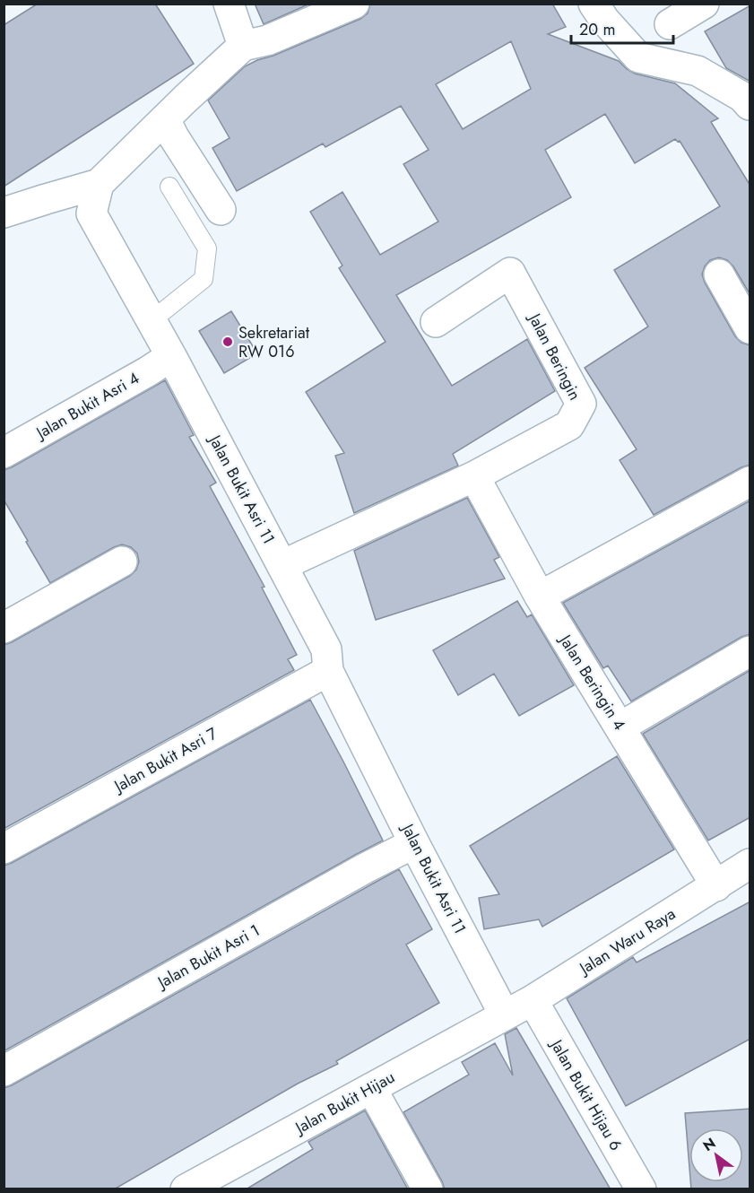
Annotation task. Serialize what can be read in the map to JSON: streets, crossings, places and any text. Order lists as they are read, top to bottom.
{
  "streets": {
    "street": [
      "Jalan Beringin",
      "Jalan Bukit Asri 4",
      "Jalan Bukit Asri 11",
      "Jalan Beringin 4",
      "Jalan Bukit Asri 7",
      "Jalan Waru Raya",
      "Jalan Bukit Asri 1",
      "Jalan Bukit Hijau 6",
      "Jalan Bukit Hijau"
    ]
  },
  "crossings": [
    ["Jalan Beringin", "Jalan Beringin 4"],
    ["Jalan Bukit Asri 4", "Jalan Bukit Asri 11"],
    ["Jalan Bukit Asri 11", "Jalan Bukit Asri 7"],
    ["Jalan Bukit Asri 11", "Jalan Waru Raya"],
    ["Jalan Bukit Asri 11", "Jalan Bukit Asri 1"],
    ["Jalan Bukit Asri 11", "Jalan Bukit Hijau"],
    ["Jalan Beringin 4", "Jalan Waru Raya"],
    ["Jalan Waru Raya", "Jalan Bukit Hijau 6"],
    ["Jalan Waru Raya", "Jalan Bukit Hijau"]
  ],
  "places": ["Sekretariat RW 016"],
  "scale_bar": "20 m",
  "north": "top left"
}
